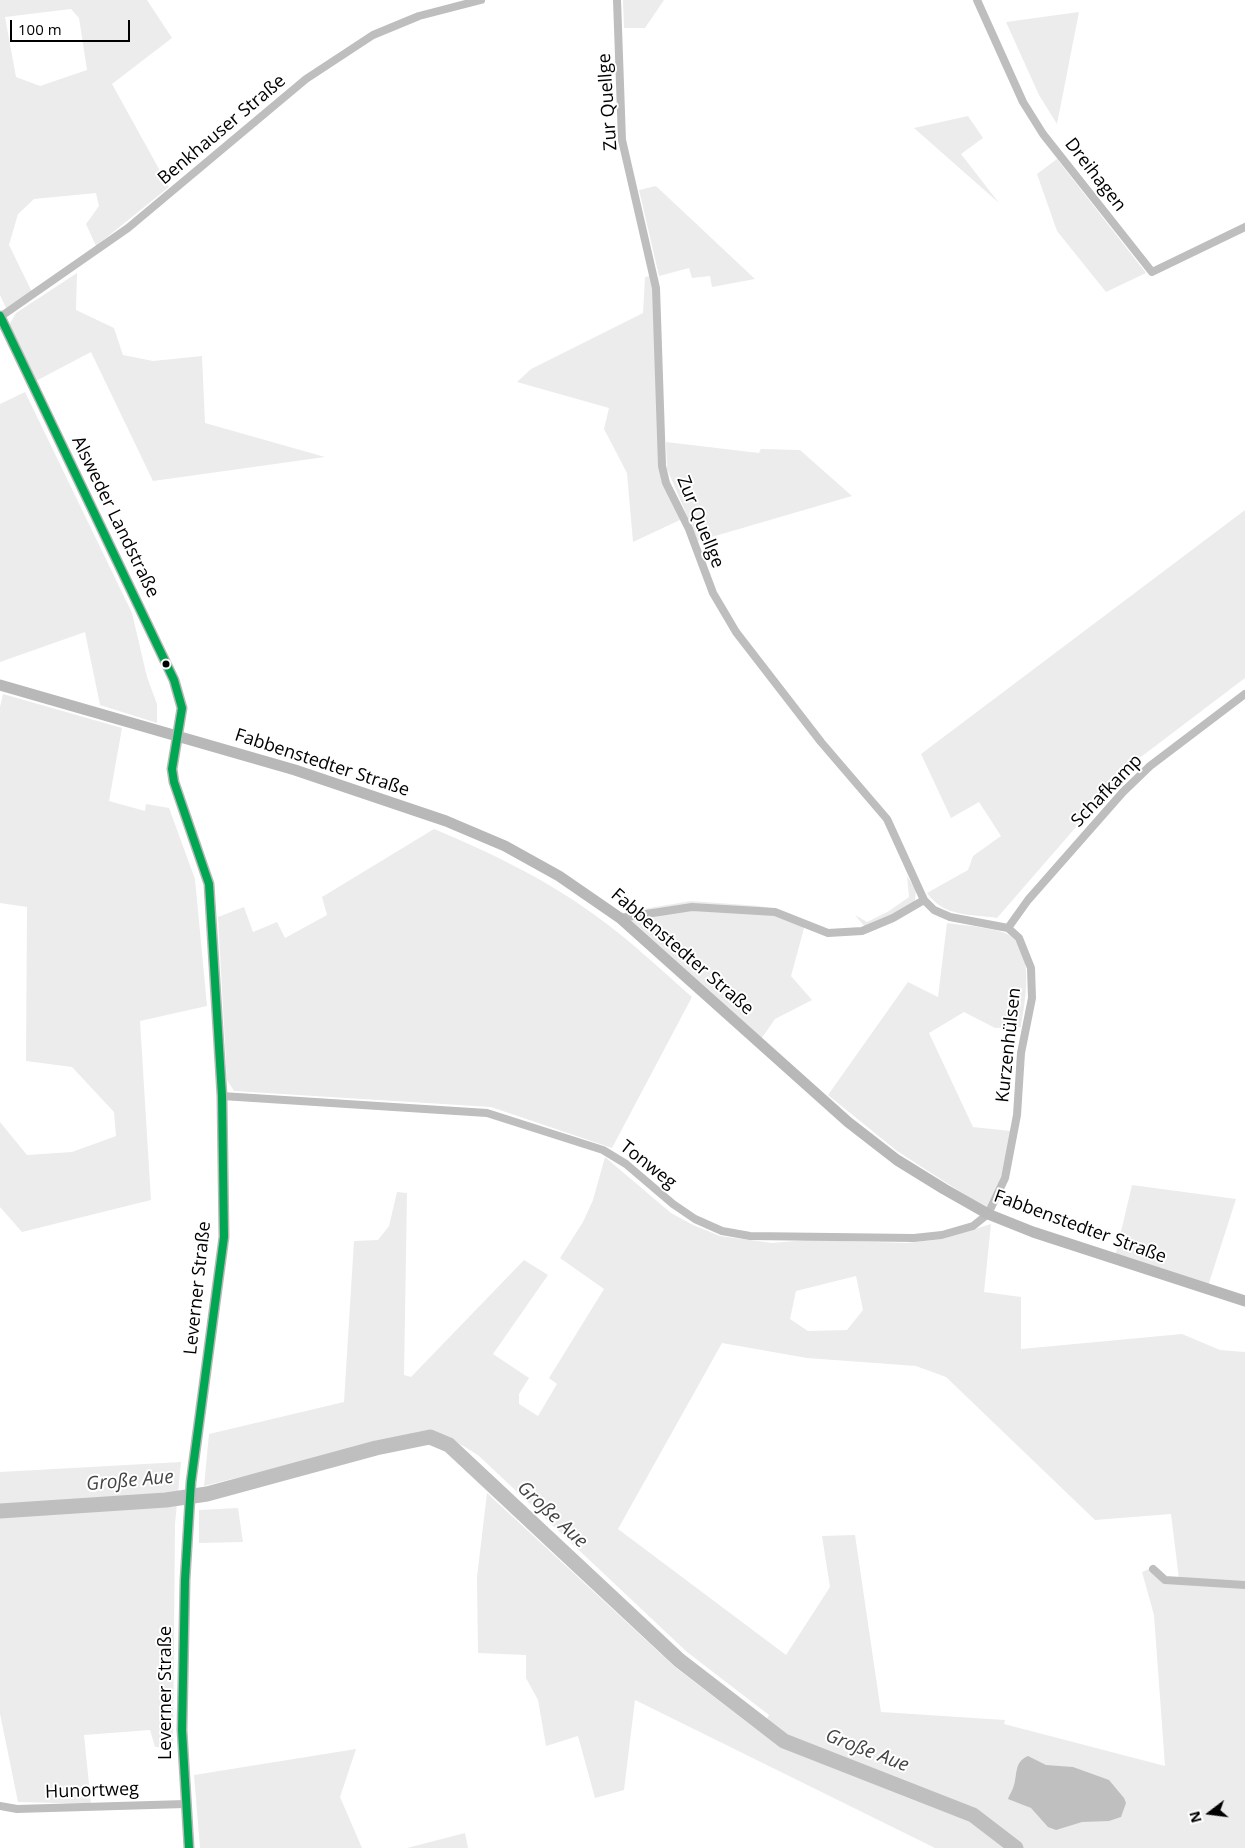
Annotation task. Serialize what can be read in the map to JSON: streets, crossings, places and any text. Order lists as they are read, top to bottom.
{
  "streets": {
    "street": [
      "Zur Quellge",
      "Benkhauser Straße",
      "Dreihagen",
      "Alsweder Landstraße",
      "Fabbenstedter Straße",
      "Schafkamp",
      "Kurzenhülsen",
      "Tonweg",
      "Leverner Straße",
      "Hunortweg"
    ]
  },
  "crossings": [
    ["Benkhauser Straße", "Alsweder Landstraße"],
    ["Alsweder Landstraße", "Fabbenstedter Straße"],
    ["Alsweder Landstraße", "Leverner Straße"],
    ["Fabbenstedter Straße", "Kurzenhülsen"],
    ["Fabbenstedter Straße", "Tonweg"],
    ["Fabbenstedter Straße", "Leverner Straße"],
    ["Schafkamp", "Kurzenhülsen"],
    ["Kurzenhülsen", "Tonweg"],
    ["Tonweg", "Leverner Straße"],
    ["Leverner Straße", "Hunortweg"]
  ],
  "water": ["Große Aue"],
  "scale_bar": "100 m",
  "north": "left"
}
